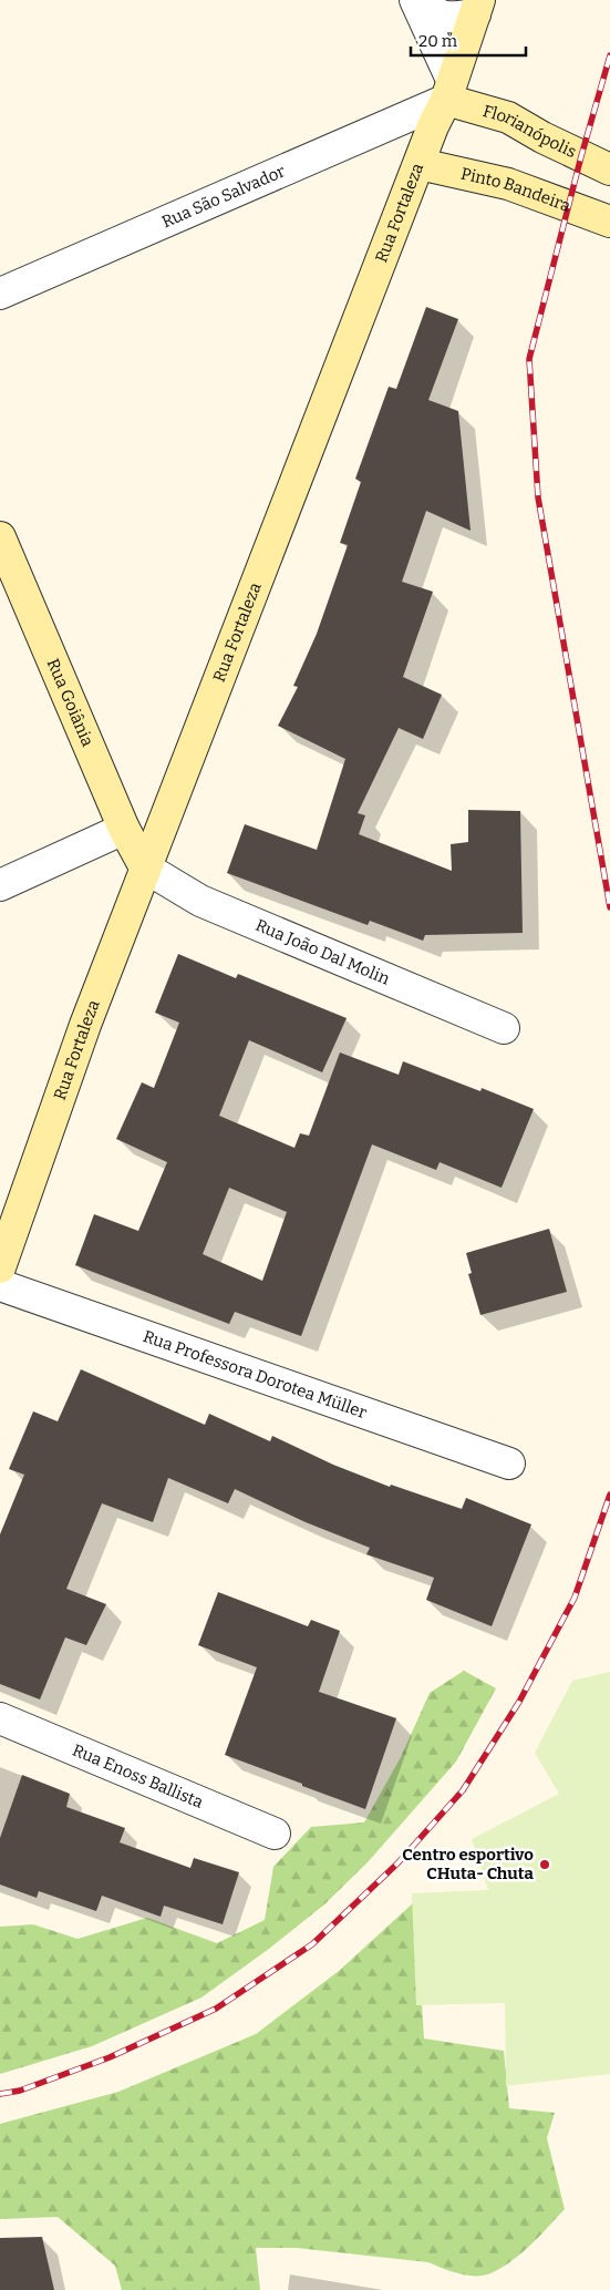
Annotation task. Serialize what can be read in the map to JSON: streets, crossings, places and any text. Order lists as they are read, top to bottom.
{
  "streets": {
    "main road": [
      "Florianópolis",
      "Pinto Bandeira",
      "Rua Fortaleza",
      "Rua Goiânia"
    ],
    "street": [
      "Rua São Salvador",
      "Rua João Dal Molin",
      "Rua Professora Dorotea Müller",
      "Rua Enoss Ballista"
    ]
  },
  "crossings": [
    ["Florianópolis", "Rua São Salvador"],
    ["Florianópolis", "Rua Fortaleza"],
    ["Pinto Bandeira", "Rua Fortaleza"],
    ["Rua São Salvador", "Rua Fortaleza"],
    ["Rua Fortaleza", "Rua Goiânia"],
    ["Rua Fortaleza", "Rua João Dal Molin"],
    ["Rua Goiânia", "Rua João Dal Molin"]
  ],
  "places": ["Centro esportivo CHuta- Chuta"],
  "scale_bar": "20 m"
}
